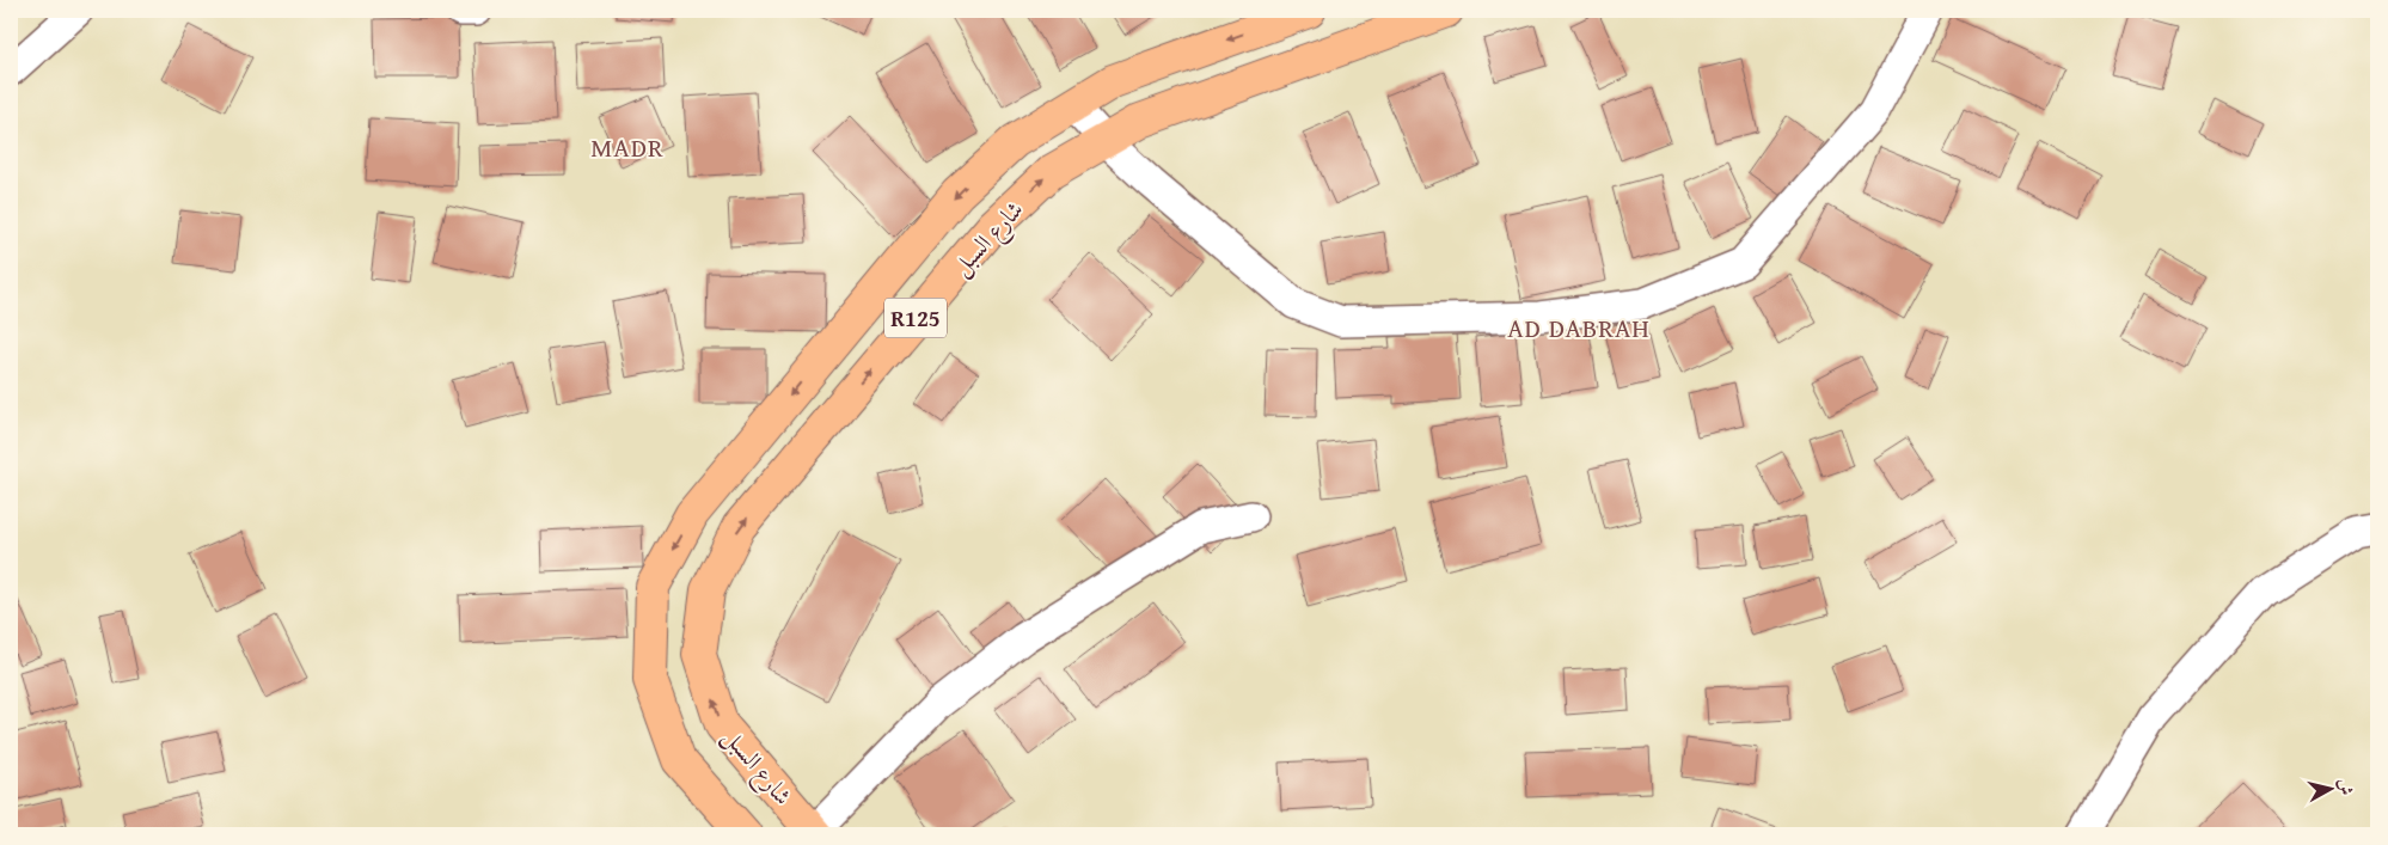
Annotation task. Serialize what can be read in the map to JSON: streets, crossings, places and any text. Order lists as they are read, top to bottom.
{
  "streets": {
    "main road": ["شارع السبل", "R125"]
  },
  "districts": ["MADR", "AD DABRAH"],
  "north": "right"
}
